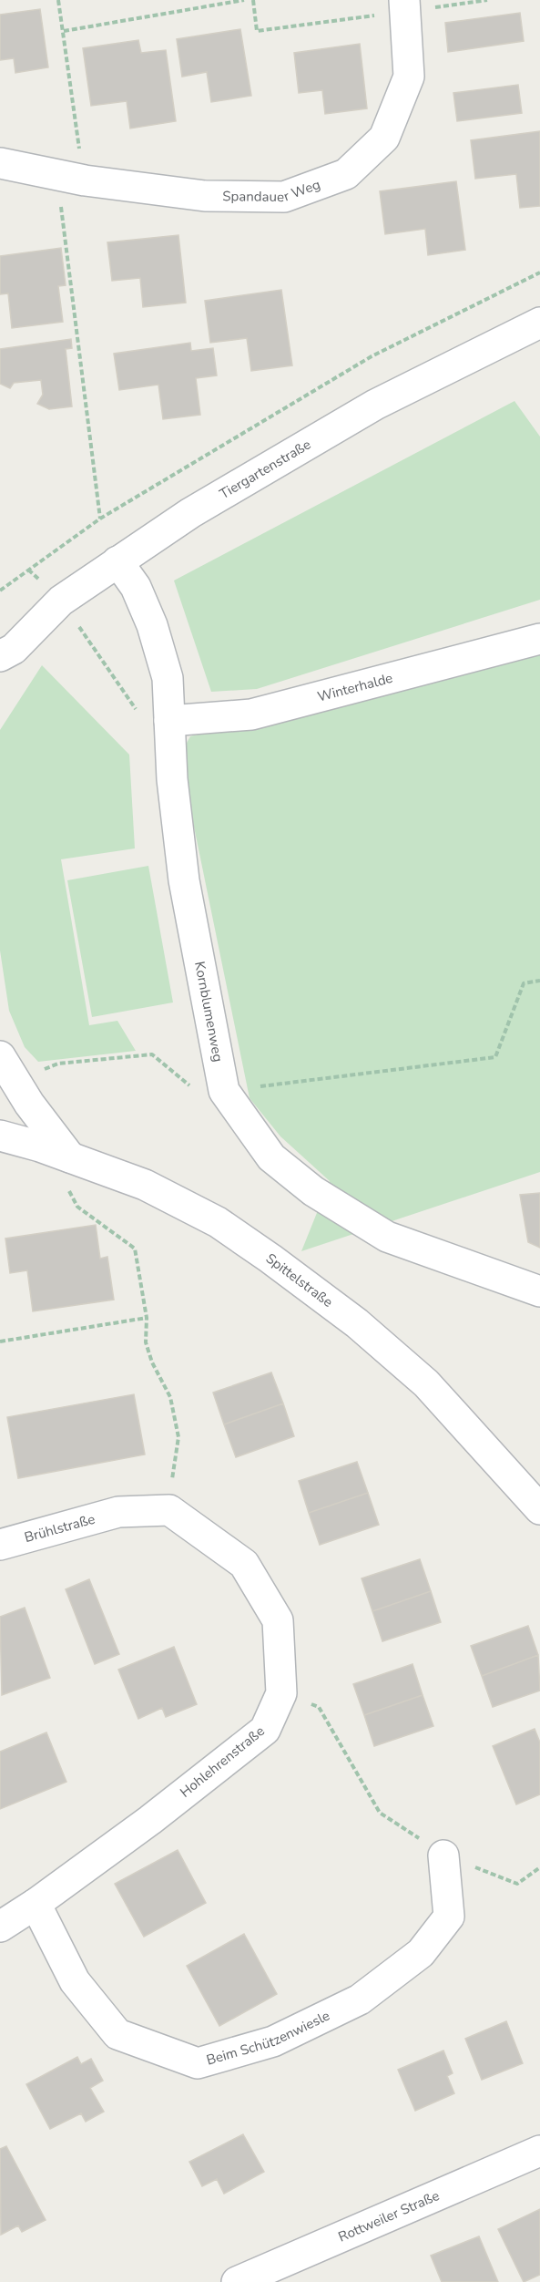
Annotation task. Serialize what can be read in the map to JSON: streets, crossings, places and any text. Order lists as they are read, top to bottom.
{
  "streets": {
    "street": [
      "Spandauer Weg",
      "Tiergartenstraße",
      "Winterhalde",
      "Kornblumenweg",
      "Spittelstraße",
      "Brühlstraße",
      "Hohlehrenstraße",
      "Beim Schützenwiesle",
      "Rottweiler Straße"
    ]
  },
  "crossings": [
    ["Tiergartenstraße", "Kornblumenweg"],
    ["Winterhalde", "Kornblumenweg"],
    ["Brühlstraße", "Hohlehrenstraße"],
    ["Hohlehrenstraße", "Beim Schützenwiesle"]
  ]
}
